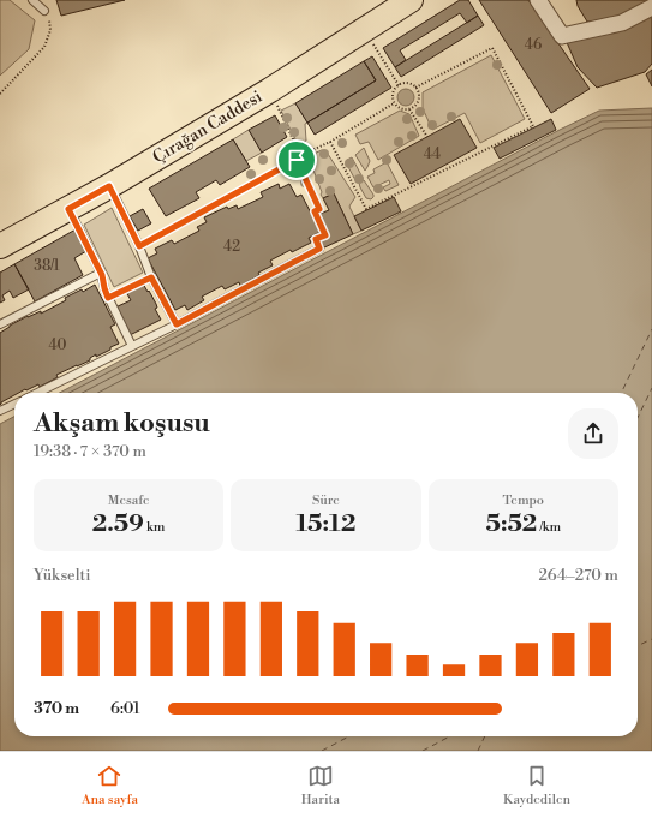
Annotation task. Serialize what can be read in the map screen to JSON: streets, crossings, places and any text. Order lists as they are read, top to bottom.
{
  "streets": {
    "main road": ["Çırağan Caddesi"]
  },
  "house_numbers": [
    "46",
    "44",
    "42",
    "38/1",
    "40"
  ],
  "page": {
    "heading": ["Akşam koşusu", "19:38 · 7 × 370 m"],
    "stats": [
      ["Mesafe", "2.59 km"],
      ["Süre", "15:12"],
      ["Tempo", "5:52 /km"]
    ],
    "chart": ["Yükselti", "264–270 m"],
    "list": [
      {
        "name": "370 m",
        "note": "6:01"
      }
    ],
    "tabs": ["Ana sayfa", "Harita", "Kaydedilen"]
  }
}
